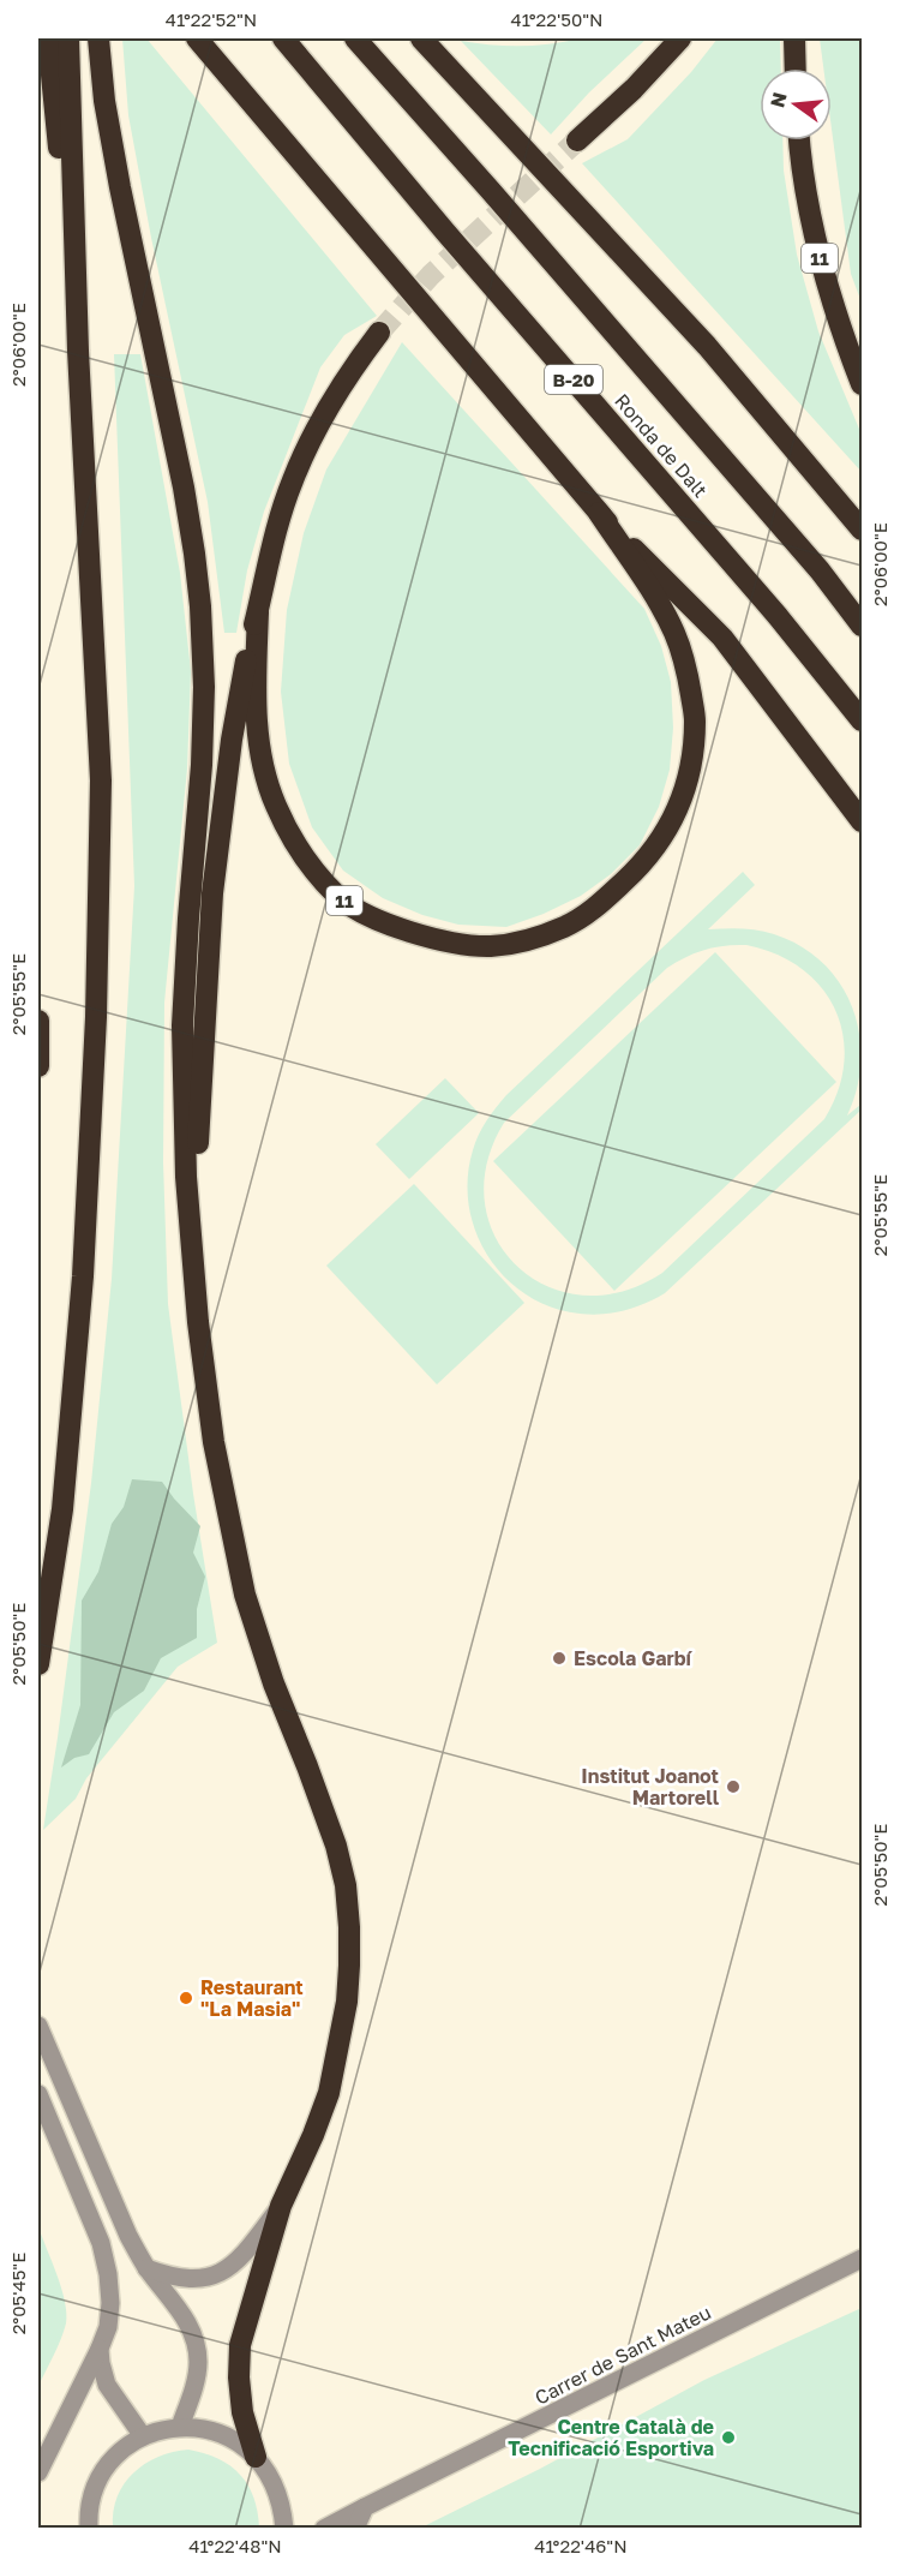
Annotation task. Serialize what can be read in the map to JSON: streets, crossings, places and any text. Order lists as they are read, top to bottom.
{
  "streets": {
    "highway": ["11", "B-20", "Ronda de Dalt"],
    "street": ["Carrer de Sant Mateu"]
  },
  "places": [
    "Escola Garbí",
    "Institut Joanot Martorell",
    "Restaurant \"La Masia\"",
    "Centre Català de Tecnificació Esportiva"
  ],
  "north": "left",
  "coordinates": [
    "41°22'52\"N",
    "41°22'50\"N",
    "2°06'00\"E",
    "2°05'55\"E",
    "2°05'50\"E",
    "2°05'45\"E",
    "41°22'48\"N",
    "41°22'46\"N"
  ]
}
